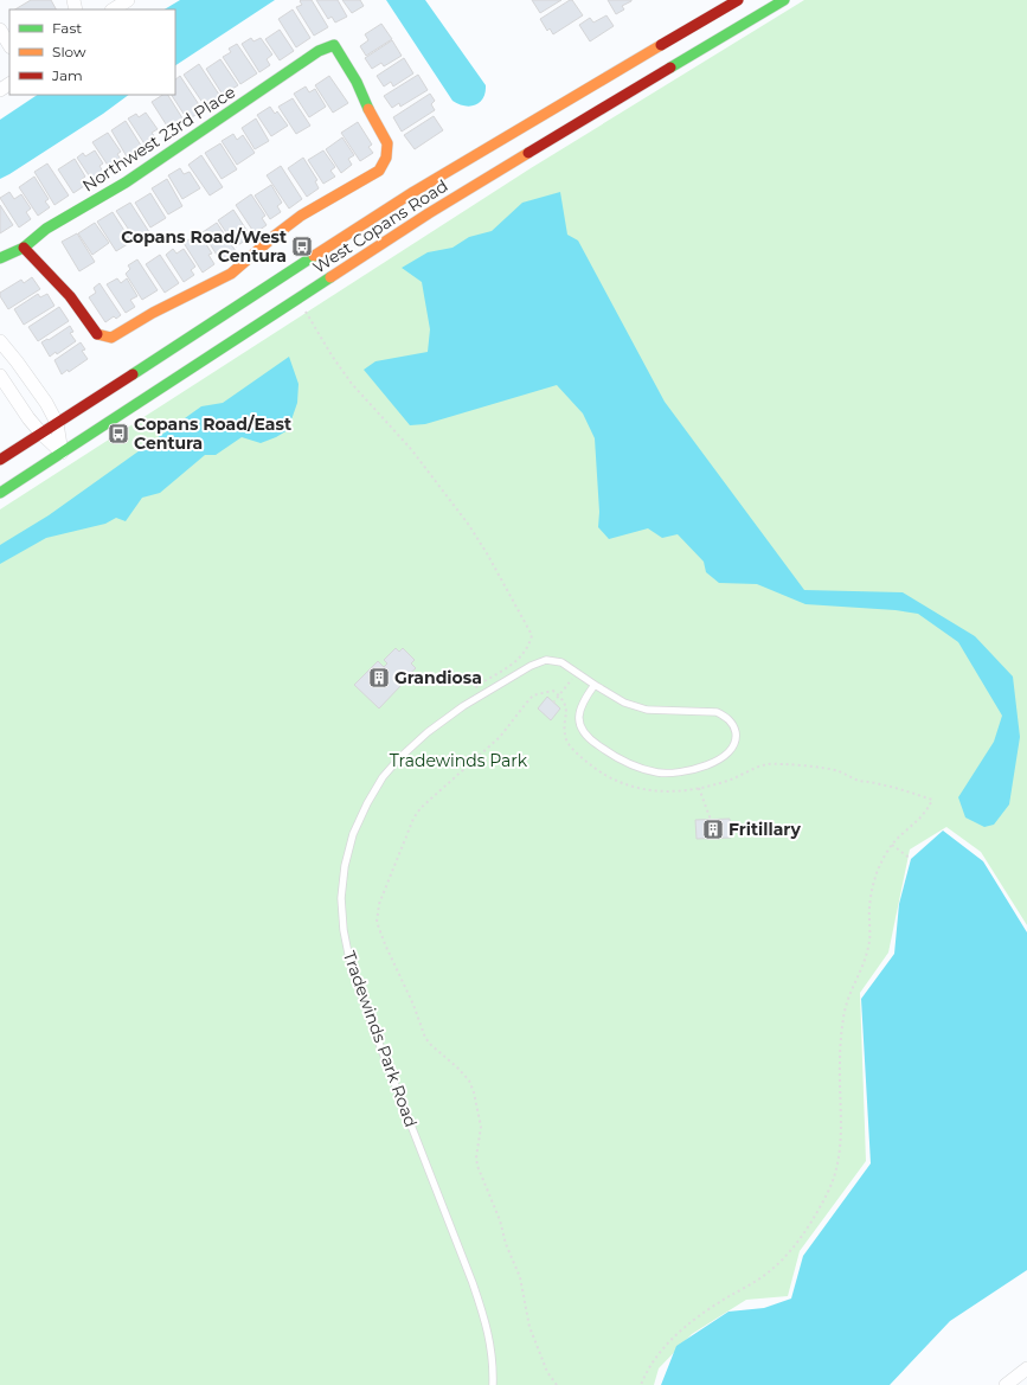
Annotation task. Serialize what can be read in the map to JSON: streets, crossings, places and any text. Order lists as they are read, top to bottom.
{
  "streets": {
    "main road": ["Northwest 23rd Place", "West Copans Road"],
    "lane": ["Tradewinds Park Road"]
  },
  "parks": ["Tradewinds Park"],
  "places": {
    "bus stop": ["Copans Road/West Centura", "Copans Road/East Centura"],
    "building": ["Grandiosa", "Fritillary"]
  },
  "legend": ["Fast", "Slow", "Jam"]
}
